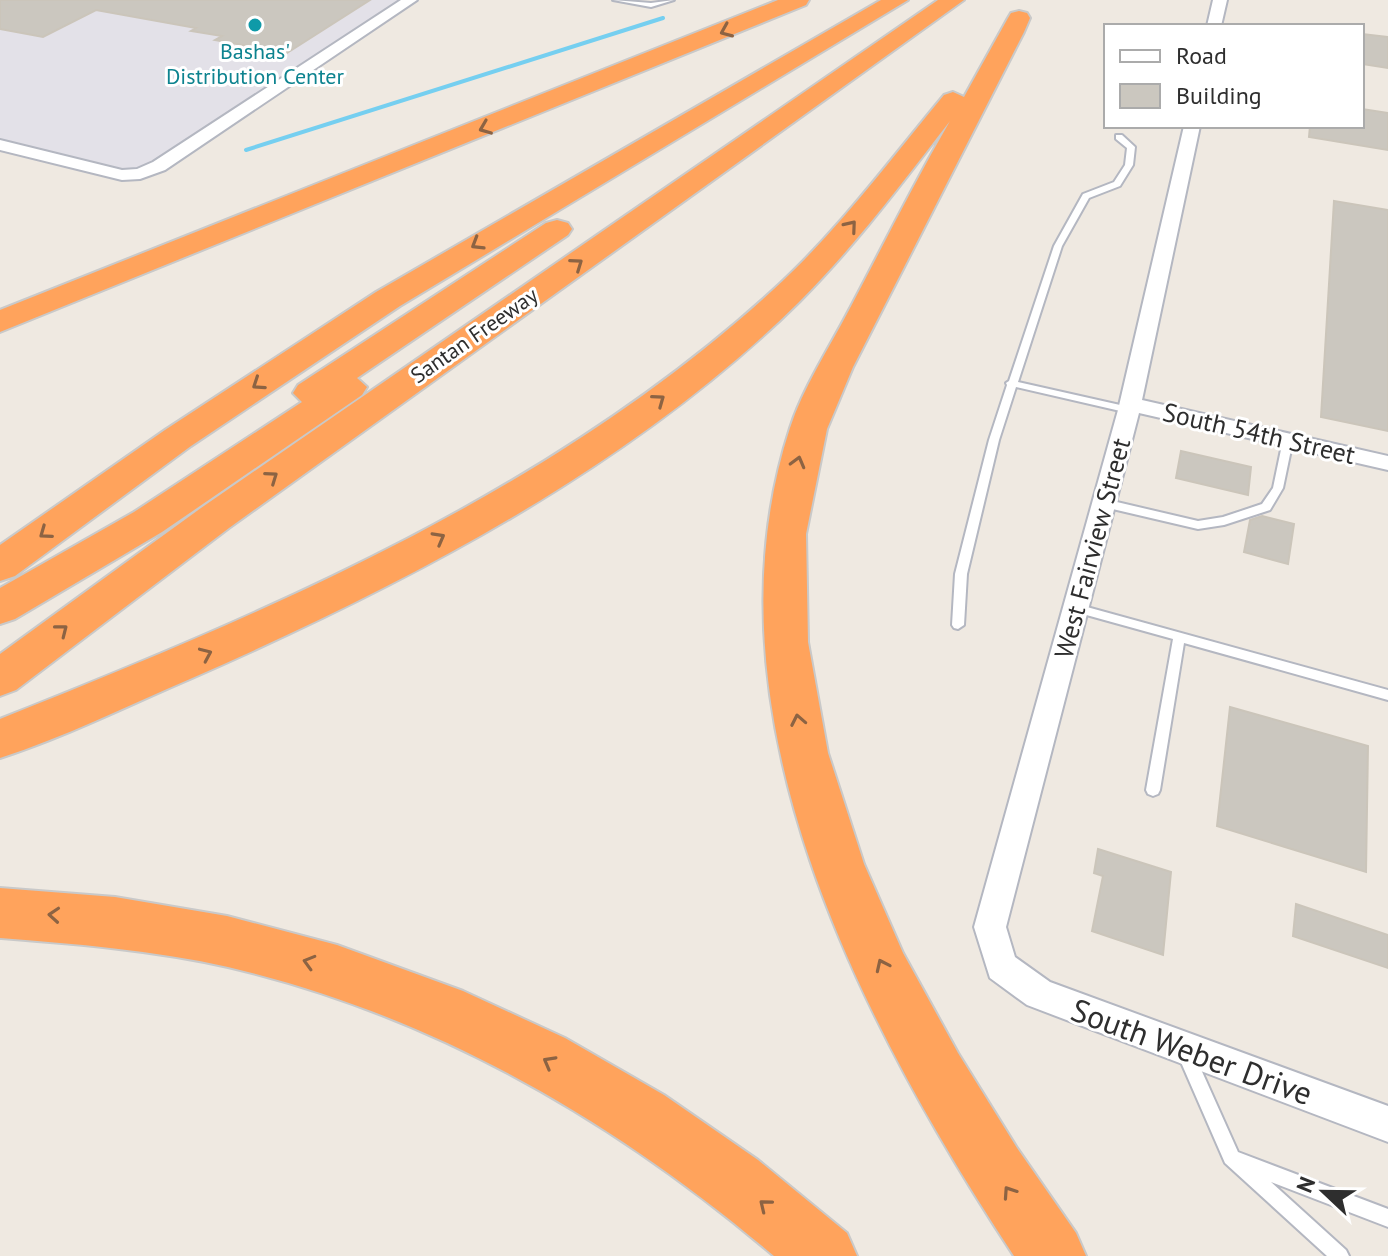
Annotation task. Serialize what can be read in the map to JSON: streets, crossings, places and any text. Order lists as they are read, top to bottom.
{
  "streets": {
    "highway": ["Santan Freeway"],
    "street": ["South 54th Street", "West Fairview Street", "South Weber Drive"]
  },
  "crossings": [
    ["South 54th Street", "West Fairview Street"],
    ["West Fairview Street", "South Weber Drive"]
  ],
  "places": ["Bashas' Distribution Center"],
  "legend": ["Road", "Building"],
  "north": "left"
}
